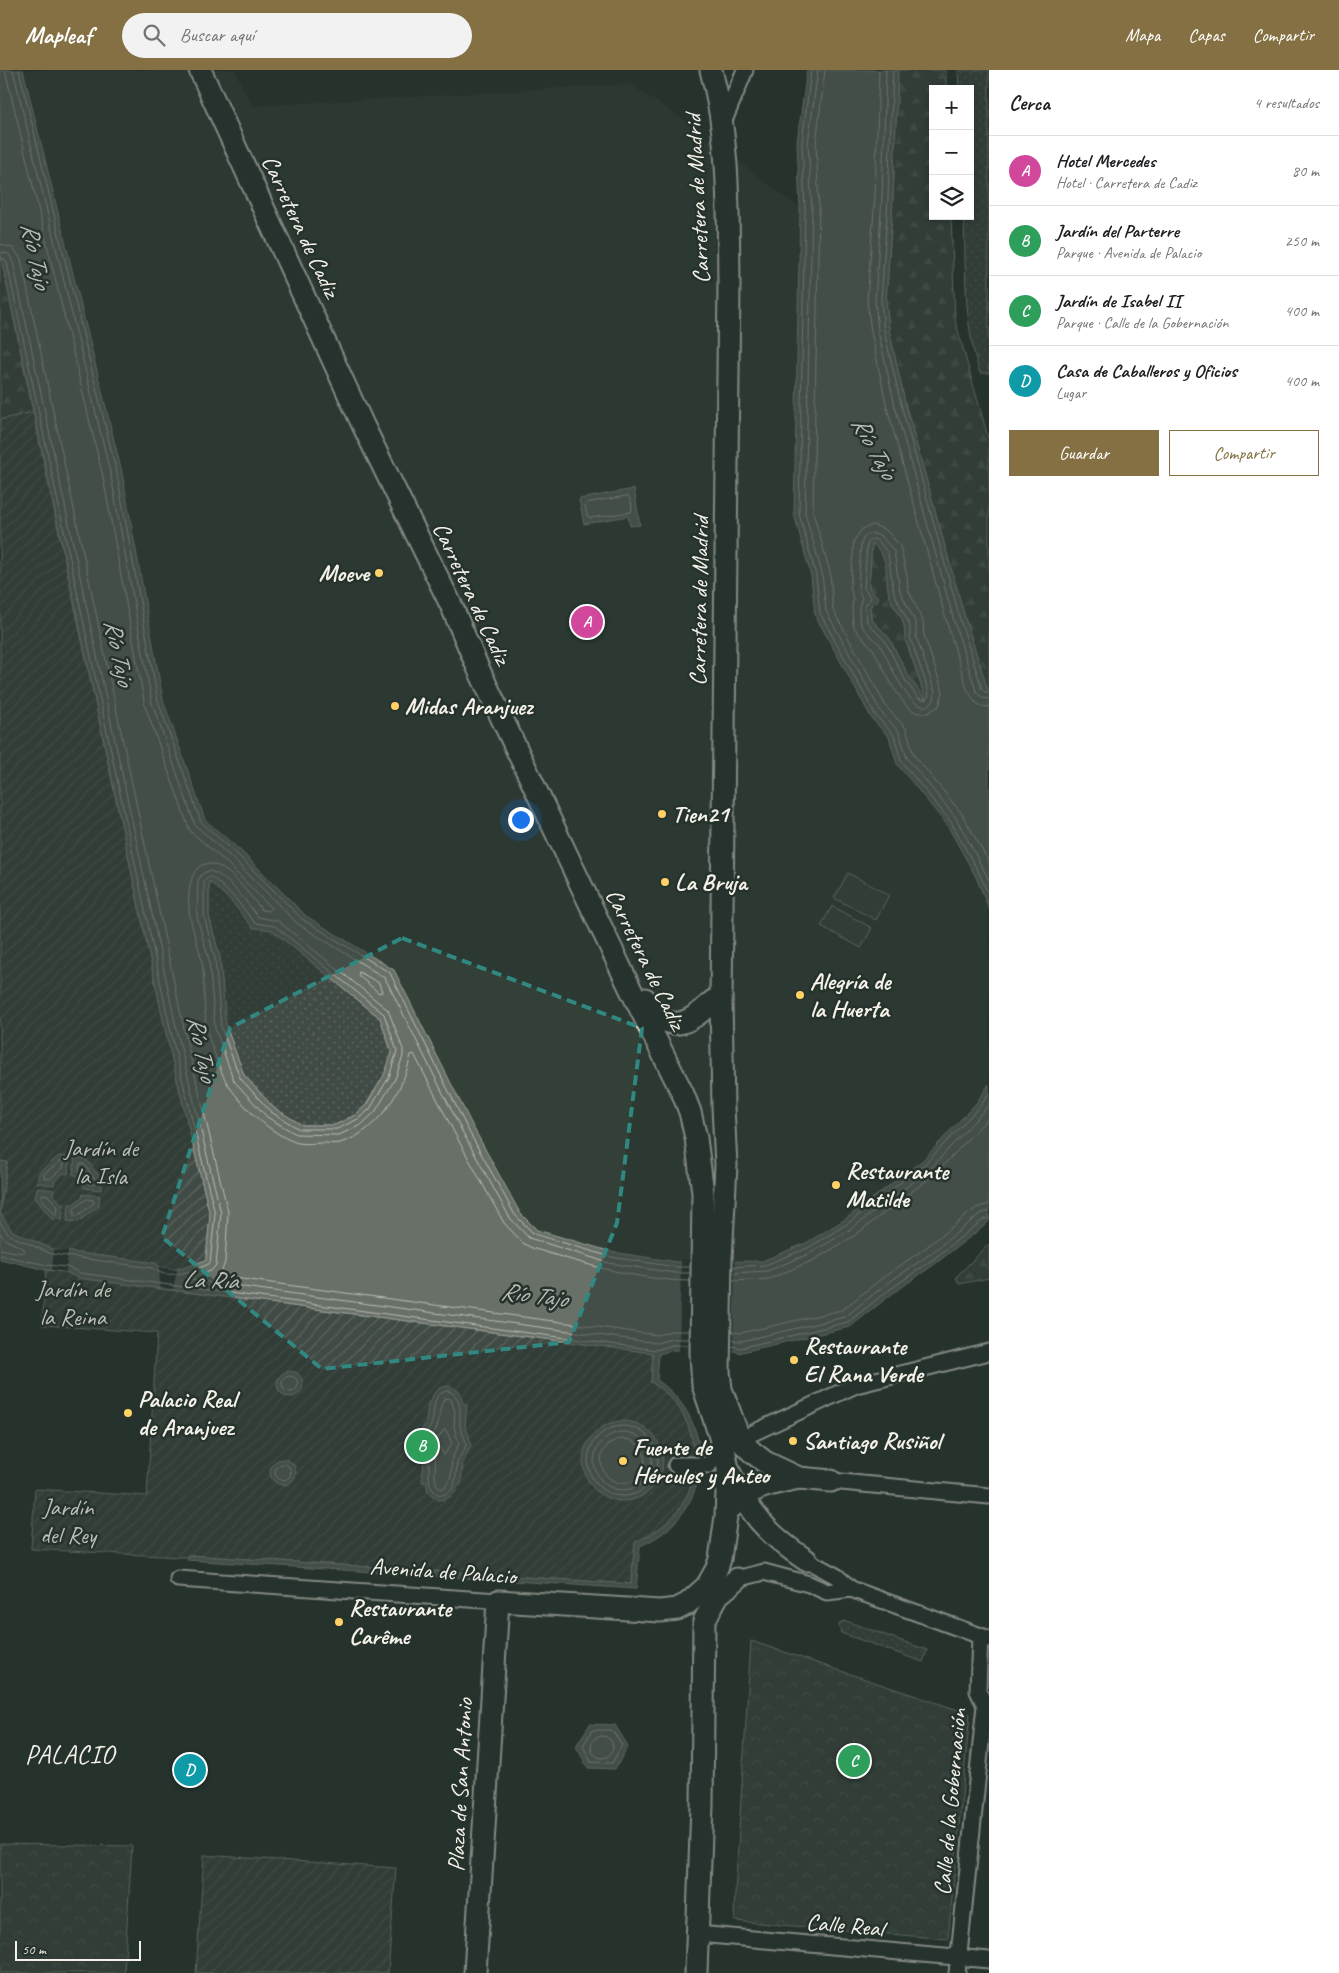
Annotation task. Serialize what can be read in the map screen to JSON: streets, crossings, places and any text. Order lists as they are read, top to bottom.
{
  "streets": {
    "main road": [
      "Carretera de Madrid",
      "Carretera de Cadiz",
      "Avenida de Palacio",
      "Plaza de San Antonio"
    ],
    "street": ["Calle de la Gobernación", "Calle Real"]
  },
  "crossings": [
    ["Carretera de Madrid", "Carretera de Cadiz"],
    ["Avenida de Palacio", "Plaza de San Antonio"],
    ["Calle de la Gobernación", "Calle Real"]
  ],
  "districts": ["PALACIO"],
  "water": ["Río Tajo", "La Ría"],
  "parks": ["Jardín de la Isla", "Jardín de la Reina", "Jardín del Rey"],
  "places": [
    "Moeve",
    "Midas Aranjuez",
    "Tien21",
    "La Bruja",
    "Alegría de la Huerta",
    "Restaurante Matilde",
    "Restaurante El Rana Verde",
    "Palacio Real de Aranjuez",
    "Santiago Rusiñol",
    "Fuente de Hércules y Anteo",
    "Restaurante Carême"
  ],
  "scale_bar": "50 m",
  "page": {
    "header": "Mapleaf",
    "search": "Buscar aquí",
    "nav": ["Mapa", "Capas", "Compartir"],
    "heading": ["Cerca", "4 resultados"],
    "map_buttons": ["+", "−"],
    "list": [
      {
        "mark": "A",
        "name": "Hotel Mercedes",
        "note": "Hotel · Carretera de Cadiz",
        "value": "80 m"
      },
      {
        "mark": "B",
        "name": "Jardín del Parterre",
        "note": "Parque · Avenida de Palacio",
        "value": "250 m"
      },
      {
        "mark": "C",
        "name": "Jardín de Isabel II",
        "note": "Parque · Calle de la Gobernación",
        "value": "400 m"
      },
      {
        "mark": "D",
        "name": "Casa de Caballeros y Oficios",
        "note": "Lugar",
        "value": "400 m"
      }
    ],
    "buttons": ["Guardar", "Compartir"],
    "pins": [
      "A",
      "B",
      "C",
      "D"
    ],
    "scale": "50 m"
  }
}
